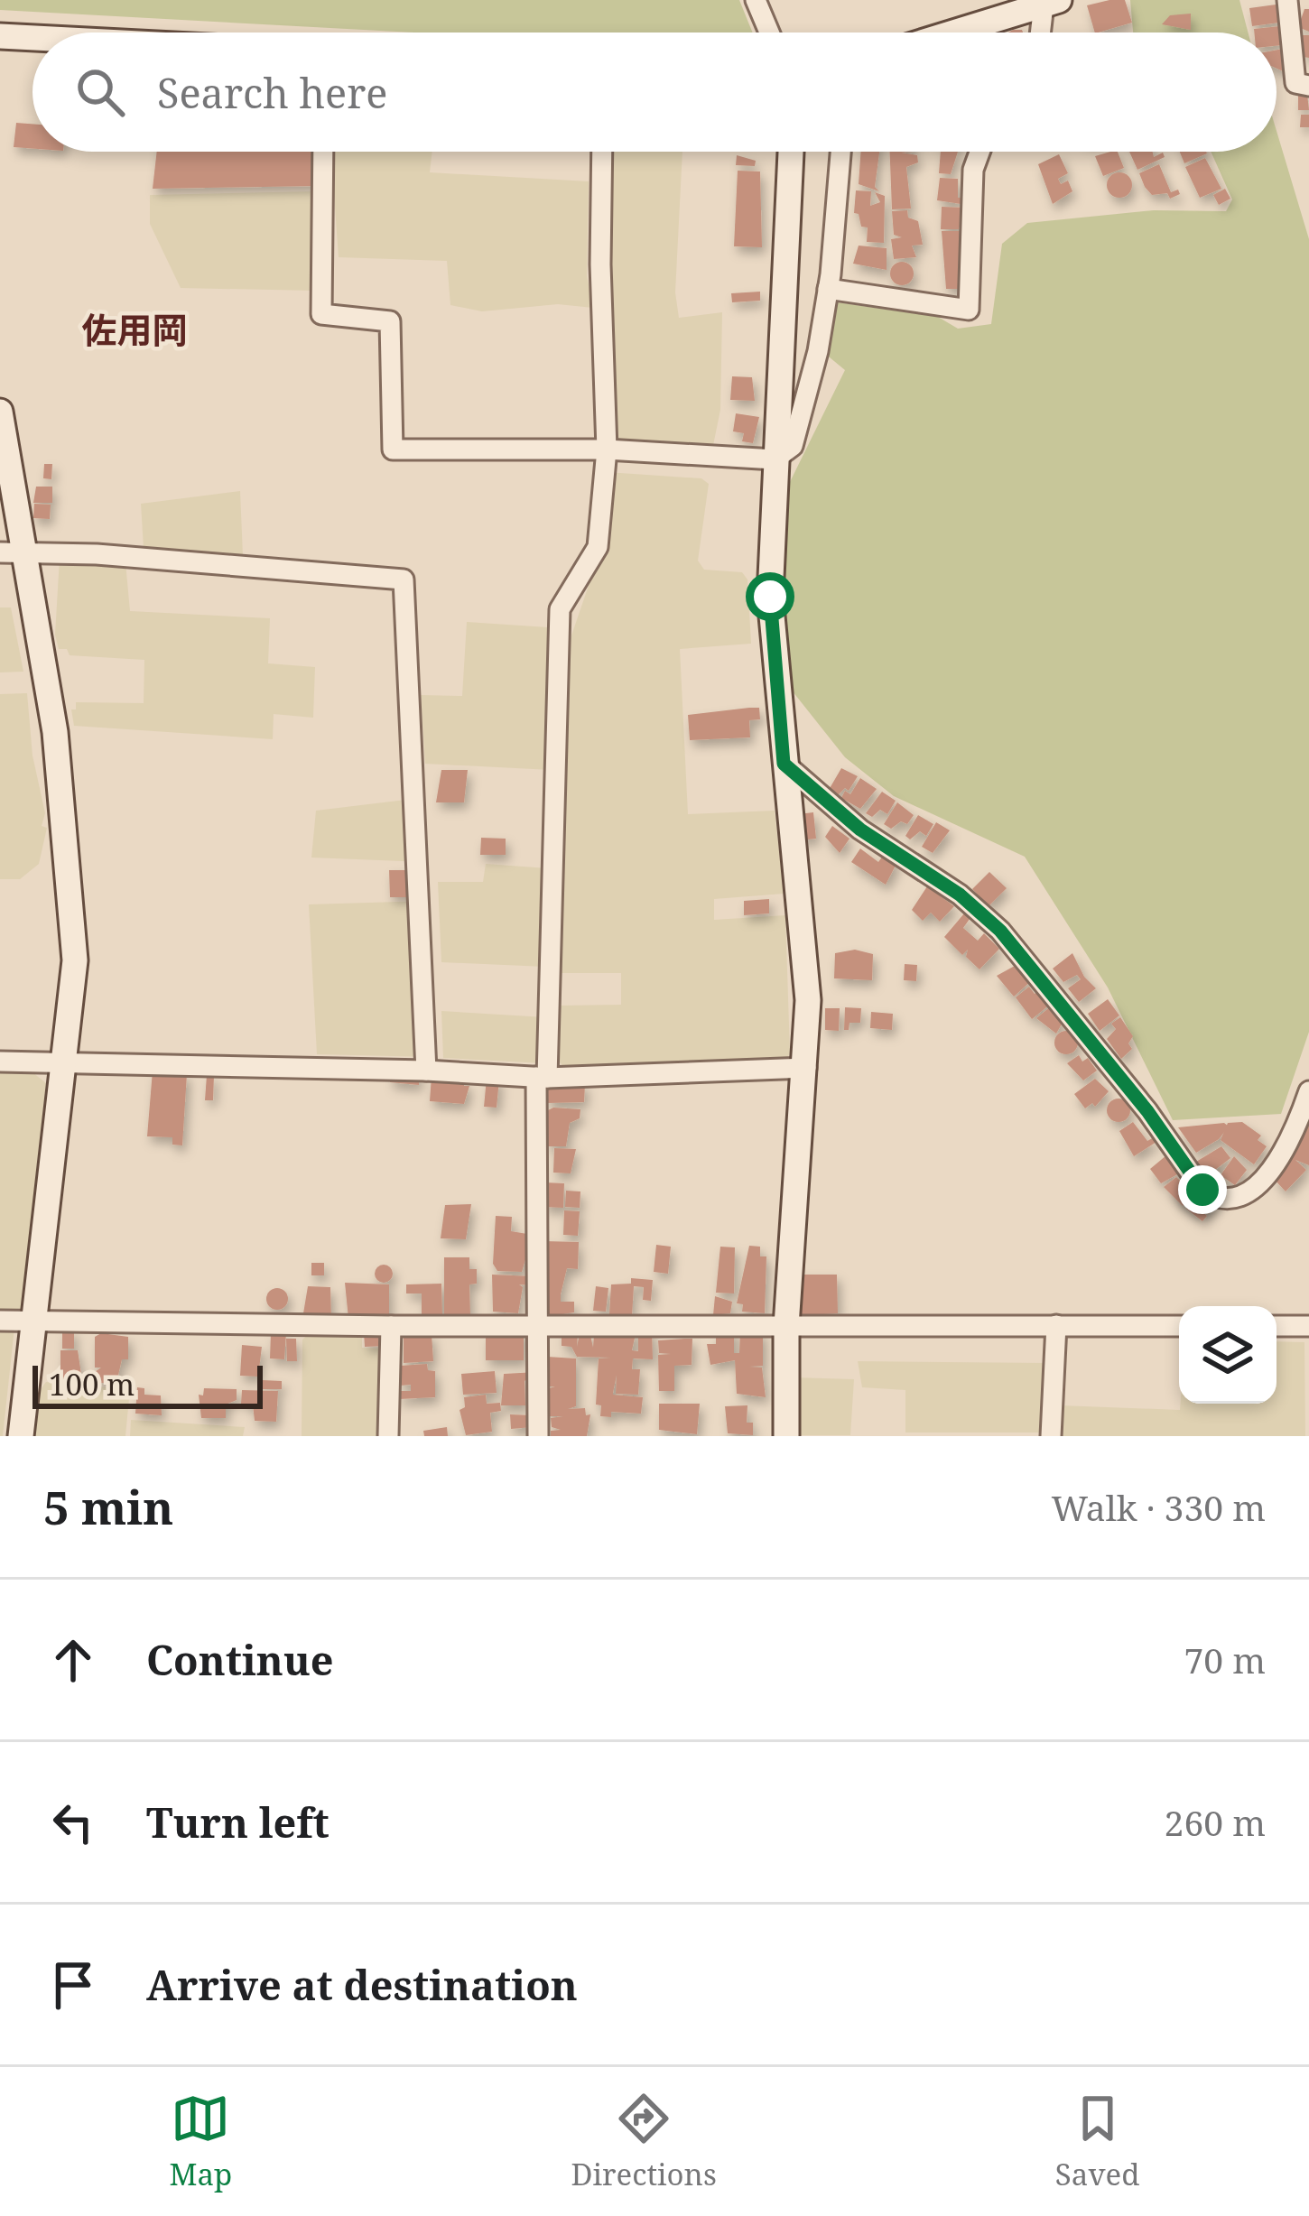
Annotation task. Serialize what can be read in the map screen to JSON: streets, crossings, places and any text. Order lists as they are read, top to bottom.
{
  "districts": ["佐用岡"],
  "scale_bar": "100 m",
  "page": {
    "search": "Search here",
    "scale": "100 m",
    "heading": ["5 min", "Walk · 330 m"],
    "list": [
      ["Continue", "70 m"],
      ["Turn left", "260 m"],
      "Arrive at destination"
    ],
    "nav": ["Map", "Directions", "Saved"]
  }
}
